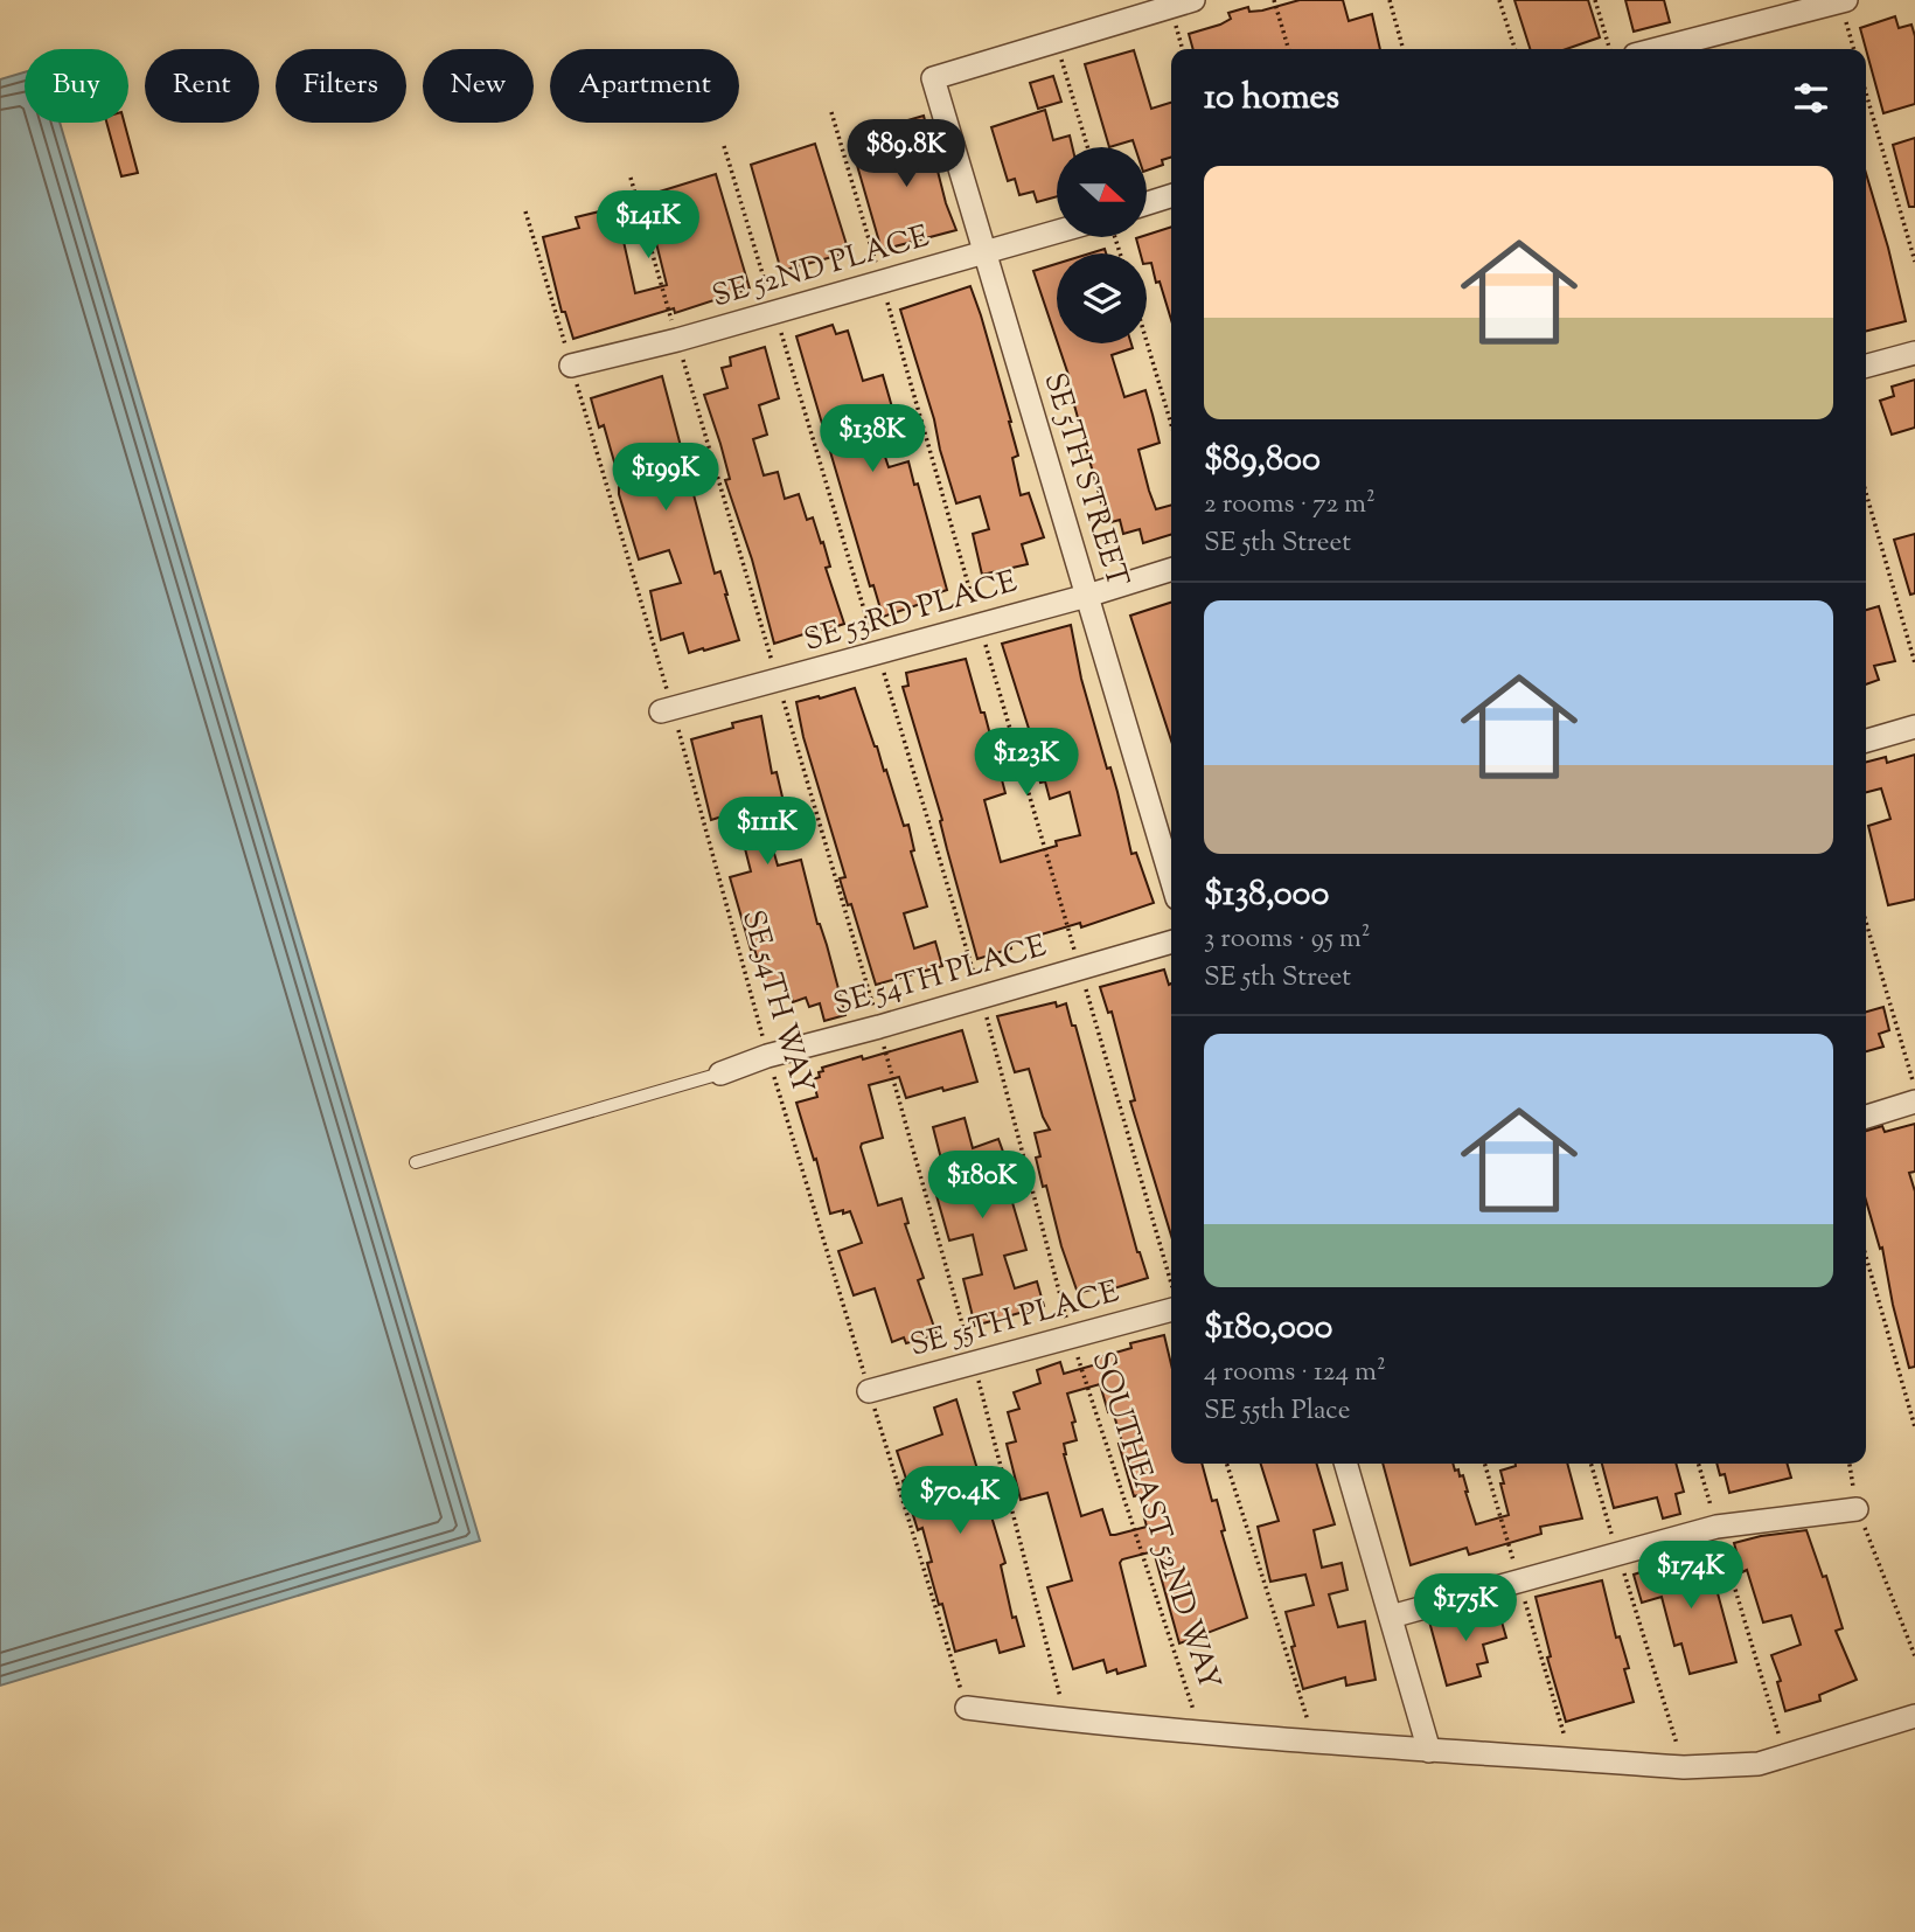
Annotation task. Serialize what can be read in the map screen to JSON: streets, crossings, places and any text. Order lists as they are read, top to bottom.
{
  "streets": {
    "street": [
      "SE 52ND PLACE",
      "SE 5TH STREET",
      "SE 53RD PLACE",
      "SE 54TH PLACE",
      "SE 55TH PLACE"
    ],
    "path": ["SE 54TH WAY", "SOUTHEAST 52ND WAY"]
  },
  "crossings": [
    ["SE 52ND PLACE", "SE 5TH STREET"],
    ["SE 52ND PLACE", "SE 54TH WAY"],
    ["SE 52ND PLACE", "SOUTHEAST 52ND WAY"],
    ["SE 5TH STREET", "SE 53RD PLACE"],
    ["SE 53RD PLACE", "SE 54TH WAY"],
    ["SE 53RD PLACE", "SOUTHEAST 52ND WAY"],
    ["SE 54TH PLACE", "SE 54TH WAY"],
    ["SE 54TH PLACE", "SOUTHEAST 52ND WAY"],
    ["SE 54TH WAY", "SE 55TH PLACE"],
    ["SE 55TH PLACE", "SOUTHEAST 52ND WAY"]
  ],
  "north": "right",
  "page": {
    "chip": [
      "Buy",
      "Rent",
      "Filters",
      "New",
      "Apartment"
    ],
    "heading": "10 homes",
    "price": [
      "$89.8K",
      "$141K",
      "$138K",
      "$199K",
      "$123K",
      "$111K",
      "$180K",
      "$70.4K",
      "$174K",
      "$175K"
    ],
    "list": [
      {
        "name": "$89,800",
        "note": "2 rooms · 72 m² · SE 5th Street"
      },
      {
        "name": "$138,000",
        "note": "3 rooms · 95 m² · SE 5th Street"
      },
      {
        "name": "$180,000",
        "note": "4 rooms · 124 m² · SE 55th Place"
      }
    ]
  }
}
